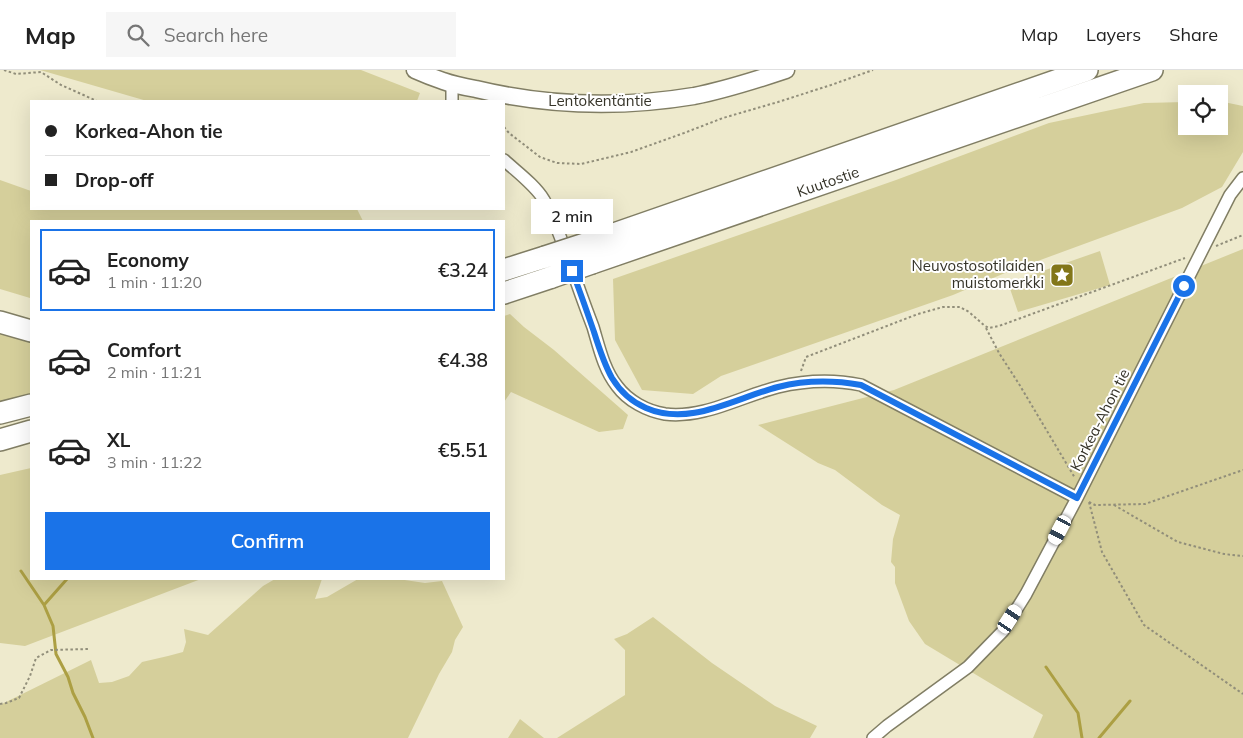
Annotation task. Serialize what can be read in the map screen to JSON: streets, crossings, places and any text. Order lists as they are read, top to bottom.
{
  "streets": {
    "highway": ["Kuutostie"],
    "street": ["Lentokentäntie", "Korkea-Ahon tie"]
  },
  "places": {
    "place": ["Neuvostosotilaiden muistomerkki"]
  },
  "page": {
    "header": "Map",
    "search": "Search here",
    "nav": ["Map", "Layers", "Share"],
    "banner": ["Korkea-Ahon tie", "Drop-off"],
    "bubble": "2 min",
    "list": [
      {
        "name": "Economy",
        "note": "1 min · 11:20",
        "value": "€3.24"
      },
      {
        "name": "Comfort",
        "note": "2 min · 11:21",
        "value": "€4.38"
      },
      {
        "name": "XL",
        "note": "3 min · 11:22",
        "value": "€5.51"
      }
    ],
    "buttons": "Confirm"
  }
}
